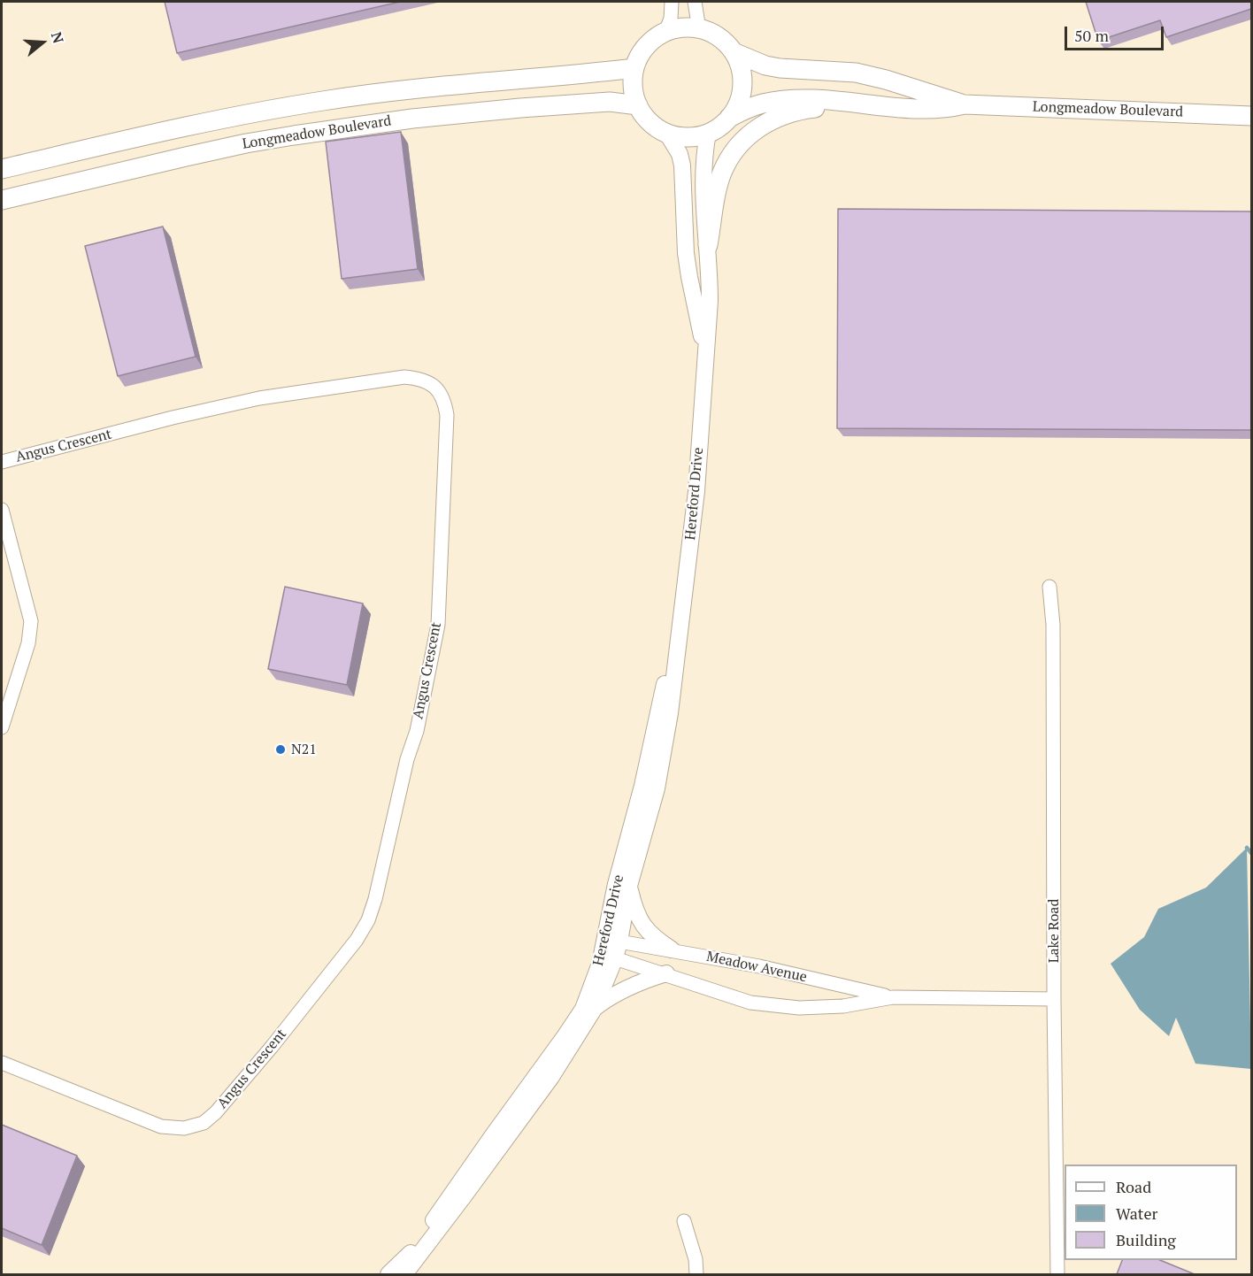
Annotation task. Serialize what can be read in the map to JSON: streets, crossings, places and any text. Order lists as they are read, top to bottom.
{
  "streets": {
    "main road": ["Longmeadow Boulevard"],
    "street": [
      "Angus Crescent",
      "Hereford Drive",
      "Lake Road",
      "Meadow Avenue"
    ]
  },
  "crossings": [
    ["Longmeadow Boulevard", "Hereford Drive"],
    ["Hereford Drive", "Meadow Avenue"],
    ["Lake Road", "Meadow Avenue"]
  ],
  "places": ["N21"],
  "legend": ["Road", "Water", "Building"],
  "scale_bar": "50 m",
  "north": "right"
}
